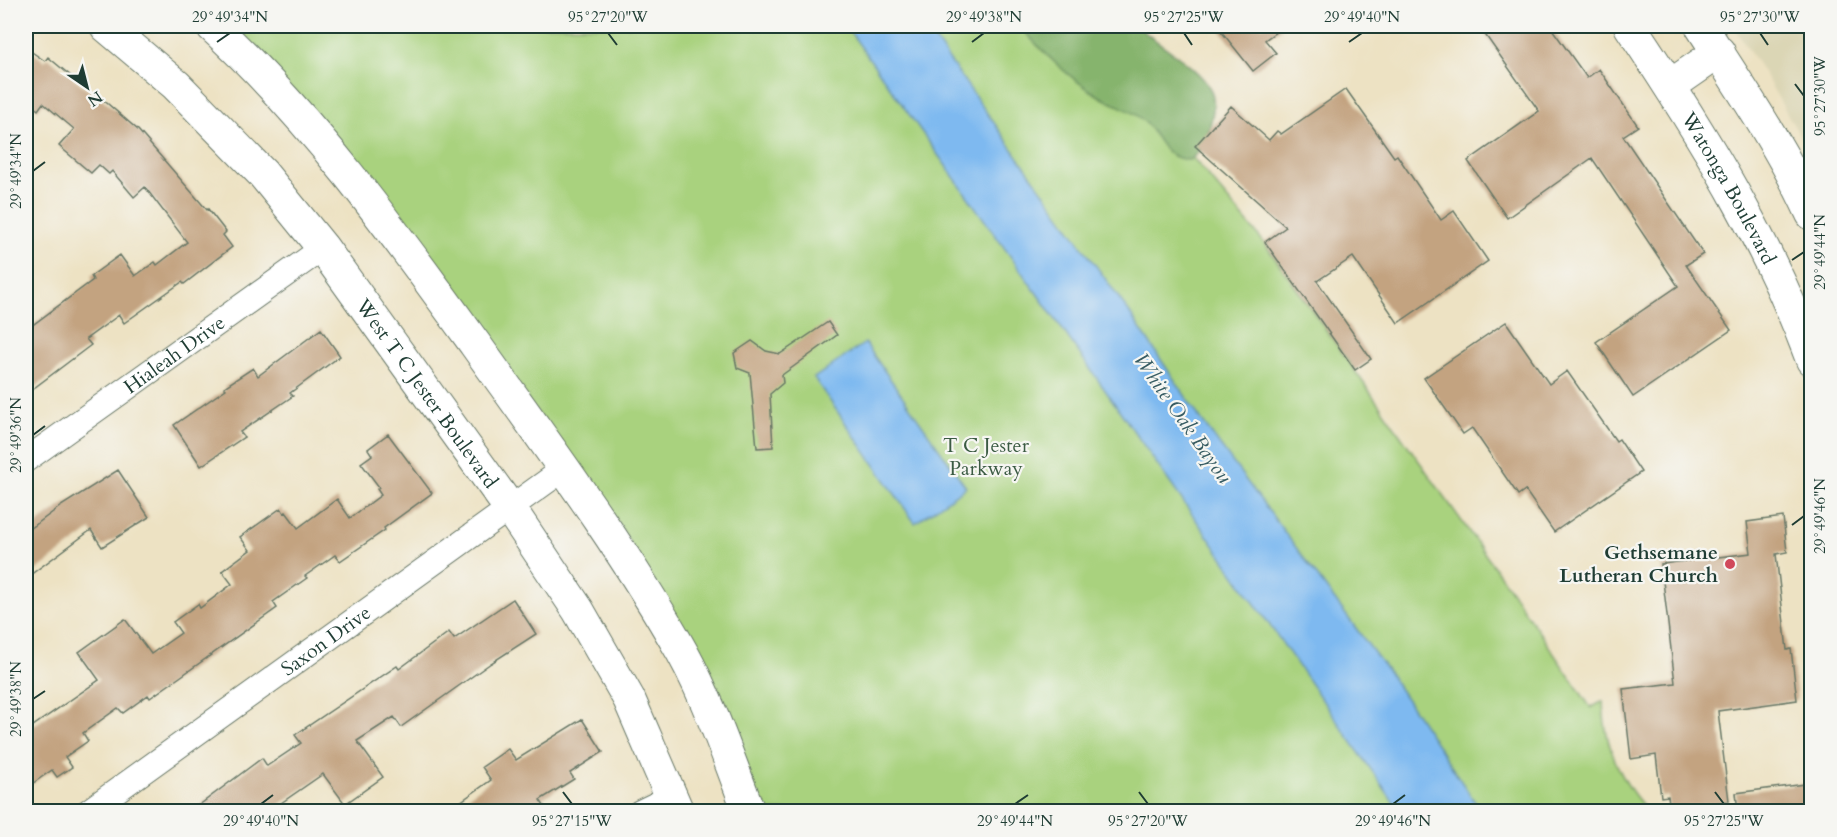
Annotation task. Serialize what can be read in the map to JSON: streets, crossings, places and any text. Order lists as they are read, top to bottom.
{
  "streets": {
    "main road": ["Watonga Boulevard", "West T C Jester Boulevard"],
    "street": ["Hialeah Drive", "Saxon Drive"]
  },
  "crossings": [
    ["Hialeah Drive", "West T C Jester Boulevard"],
    ["West T C Jester Boulevard", "Saxon Drive"]
  ],
  "water": ["White Oak Bayou"],
  "parks": ["T C Jester Parkway"],
  "places": ["Gethsemane Lutheran Church"],
  "north": "bottom right",
  "coordinates": [
    "29°49'34\"N",
    "95°27'20\"W",
    "29°49'38\"N",
    "95°27'25\"W",
    "29°49'40\"N",
    "95°27'30\"W",
    "29°49'44\"N",
    "29°49'36\"N",
    "29°49'46\"N",
    "95°27'15\"W"
  ]
}
